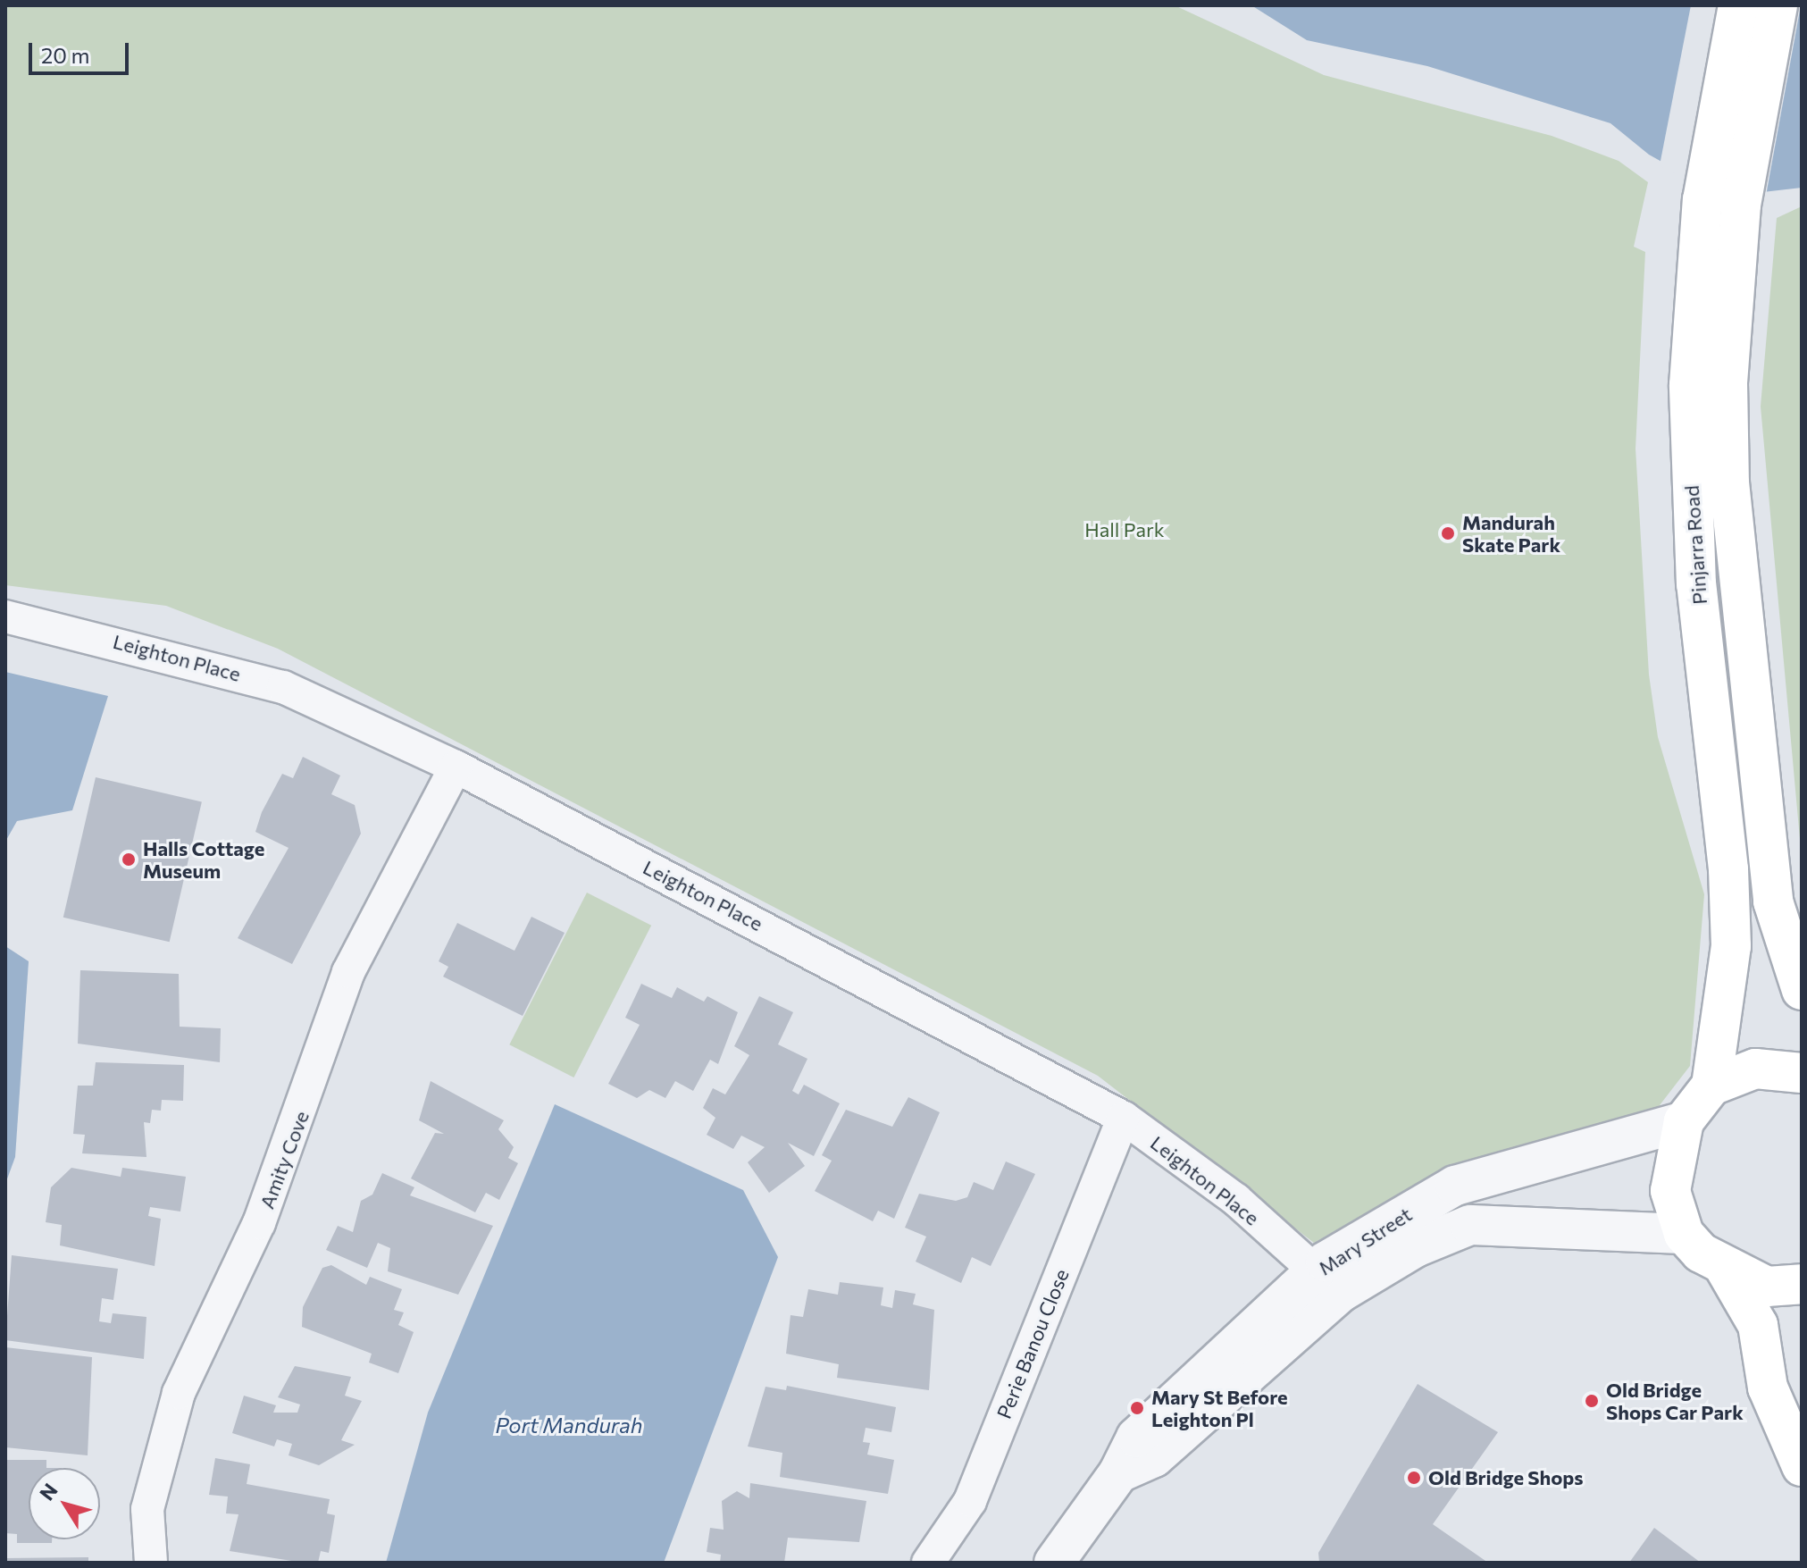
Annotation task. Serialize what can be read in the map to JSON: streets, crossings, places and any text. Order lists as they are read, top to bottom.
{
  "streets": {
    "main road": ["Pinjarra Road"],
    "street": [
      "Leighton Place",
      "Amity Cove",
      "Mary Street",
      "Perie Banou Close"
    ]
  },
  "crossings": [
    ["Leighton Place", "Amity Cove"],
    ["Leighton Place", "Mary Street"],
    ["Leighton Place", "Perie Banou Close"]
  ],
  "water": ["Port Mandurah"],
  "parks": ["Hall Park"],
  "places": [
    "Mandurah Skate Park",
    "Halls Cottage Museum",
    "Old Bridge Shops Car Park",
    "Mary St Before Leighton Pl",
    "Old Bridge Shops"
  ],
  "scale_bar": "20 m",
  "north": "top left"
}
